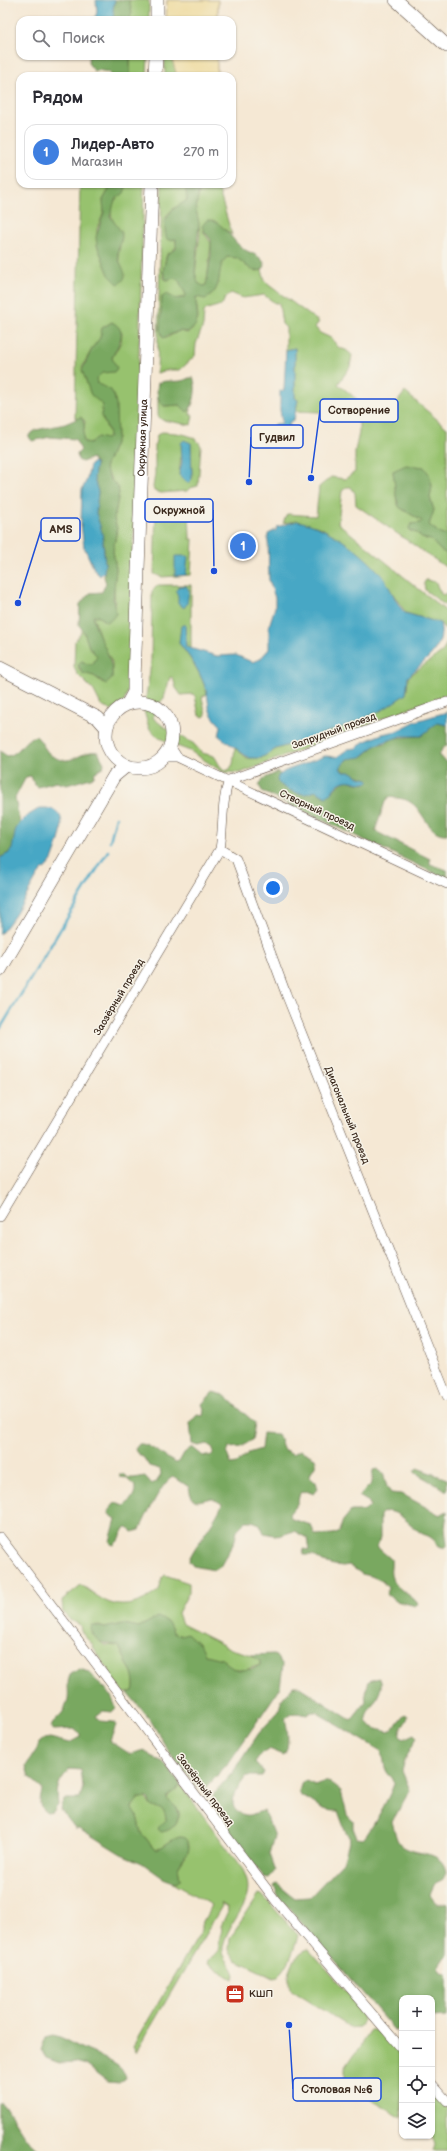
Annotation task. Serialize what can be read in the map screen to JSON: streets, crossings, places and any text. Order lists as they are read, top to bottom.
{
  "streets": {
    "main road": ["Окружная улица"],
    "street": [
      "Запрудный проезд",
      "Створный проезд",
      "Заозёрный проезд",
      "Диагональный проезд"
    ]
  },
  "crossings": [
    ["Окружная улица", "Створный проезд"],
    ["Запрудный проезд", "Створный проезд"],
    ["Запрудный проезд", "Заозёрный проезд"],
    ["Створный проезд", "Заозёрный проезд"],
    ["Заозёрный проезд", "Диагональный проезд"]
  ],
  "places": {
    "other": [
      "Сотворение",
      "Гудвил",
      "Окружной",
      "AMS",
      "Столовая №6"
    ],
    "office": ["КШП"]
  },
  "page": {
    "search": "Поиск",
    "heading": "Рядом",
    "list": [
      {
        "mark": "1",
        "name": "Лидер-Авто",
        "note": "Магазин",
        "value": "270 m"
      }
    ],
    "pins": "1",
    "map_buttons": ["+", "−"]
  }
}
